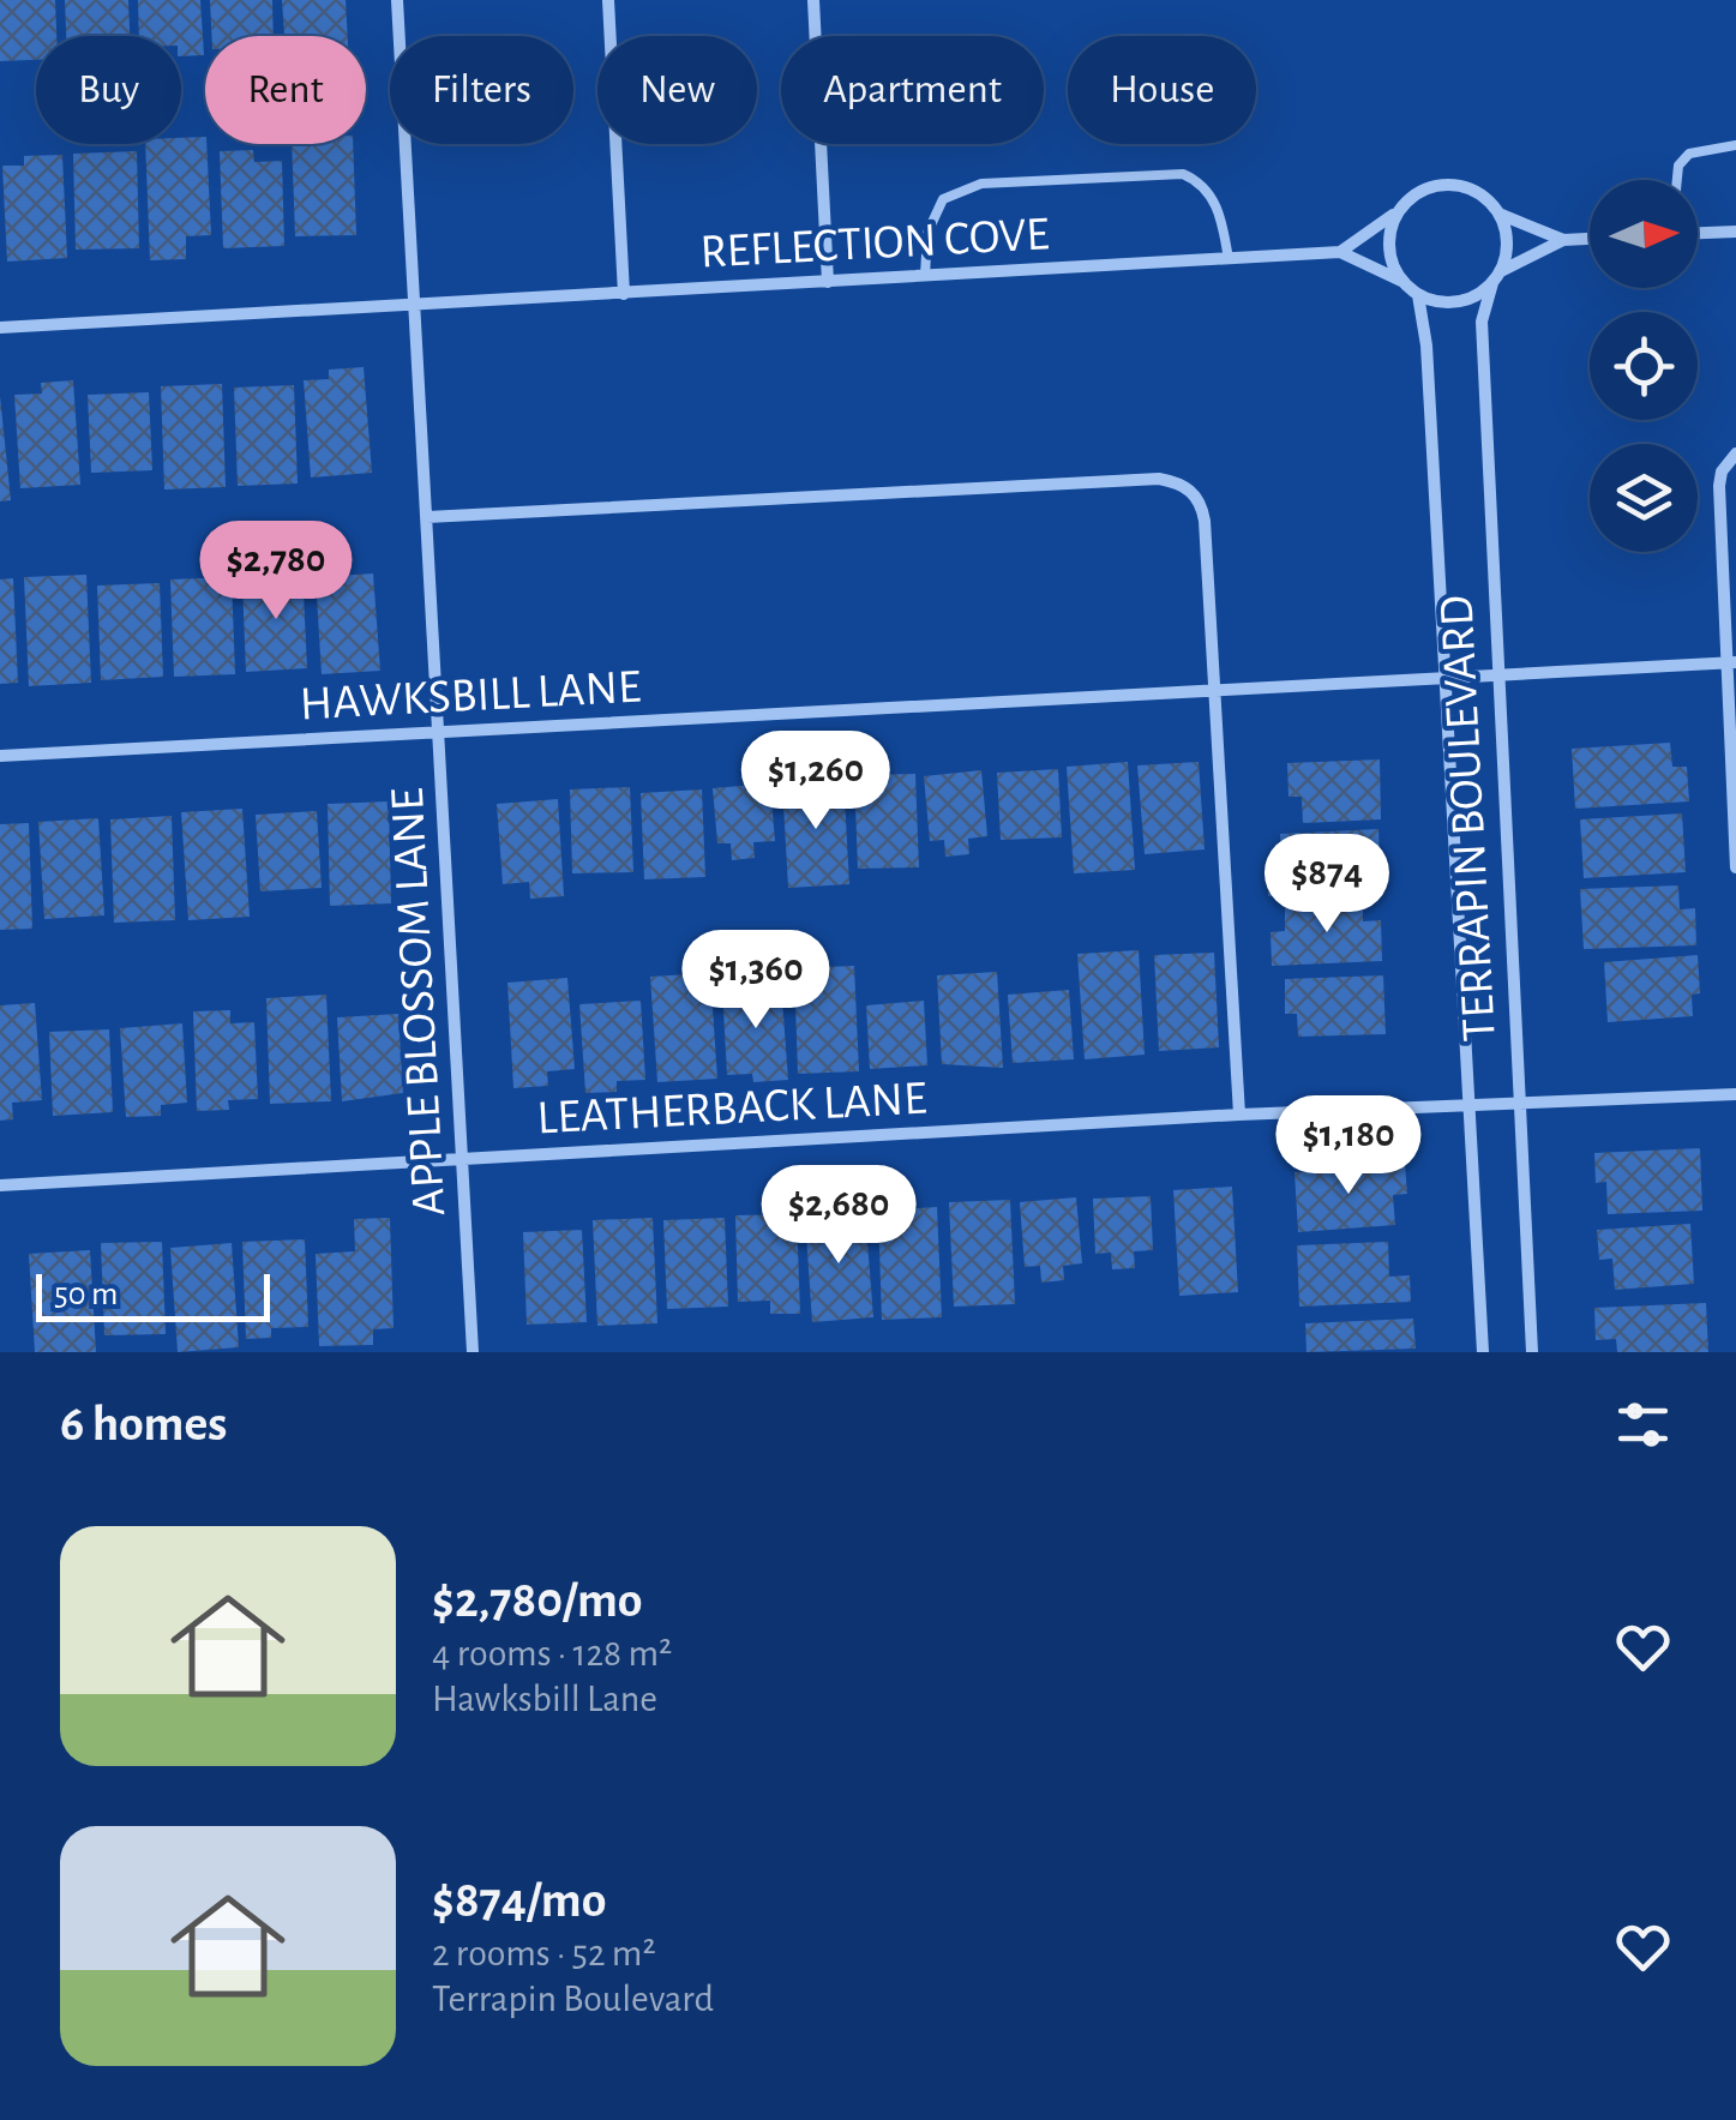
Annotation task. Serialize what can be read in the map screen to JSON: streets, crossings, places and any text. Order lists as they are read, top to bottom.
{
  "streets": {
    "street": [
      "REFLECTION COVE",
      "HAWKSBILL LANE",
      "TERRAPIN BOULEVARD",
      "APPLE BLOSSOM LANE",
      "LEATHERBACK LANE"
    ]
  },
  "crossings": [
    ["REFLECTION COVE", "TERRAPIN BOULEVARD"],
    ["REFLECTION COVE", "APPLE BLOSSOM LANE"],
    ["HAWKSBILL LANE", "TERRAPIN BOULEVARD"],
    ["HAWKSBILL LANE", "APPLE BLOSSOM LANE"],
    ["TERRAPIN BOULEVARD", "LEATHERBACK LANE"],
    ["APPLE BLOSSOM LANE", "LEATHERBACK LANE"]
  ],
  "scale_bar": "50 m",
  "north": "right",
  "page": {
    "chip": [
      "Buy",
      "Rent",
      "Filters",
      "New",
      "Apartment",
      "House"
    ],
    "price": [
      "$2,780",
      "$1,260",
      "$874",
      "$1,360",
      "$1,180",
      "$2,680"
    ],
    "scale": "50 m",
    "heading": "6 homes",
    "list": [
      {
        "name": "$2,780/mo",
        "note": "4 rooms · 128 m² · Hawksbill Lane"
      },
      {
        "name": "$874/mo",
        "note": "2 rooms · 52 m² · Terrapin Boulevard"
      }
    ]
  }
}
